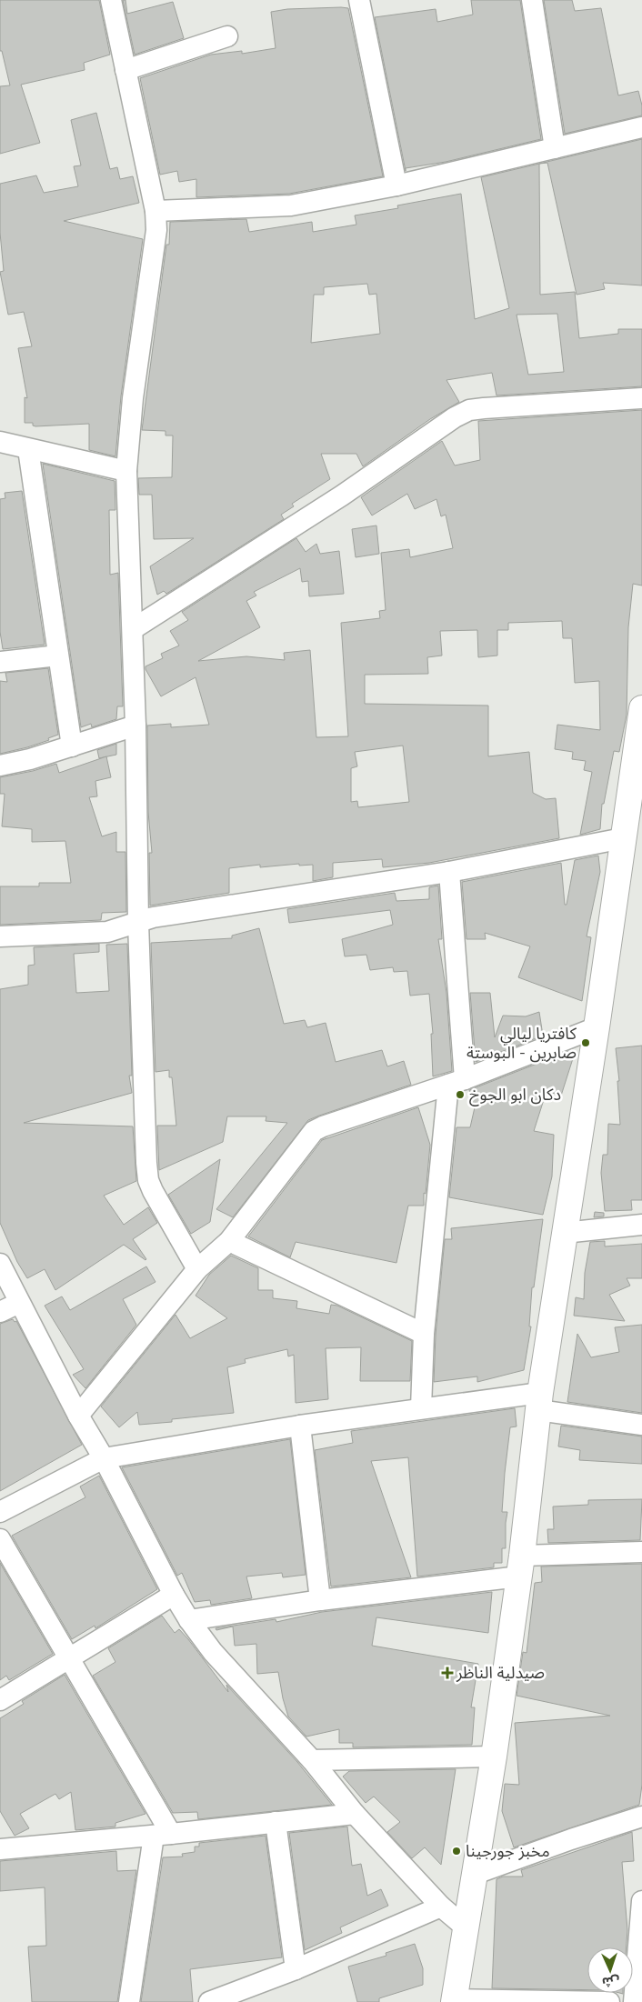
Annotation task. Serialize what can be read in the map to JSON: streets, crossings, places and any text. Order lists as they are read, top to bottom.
{
  "places": {
    "other": ["كافتريا ليالي صابرين - البوستة", "دكان ابو الجوخ", "مخبز جورجينا"],
    "health": ["صيدلية الناظر"]
  },
  "north": "bottom"
}
